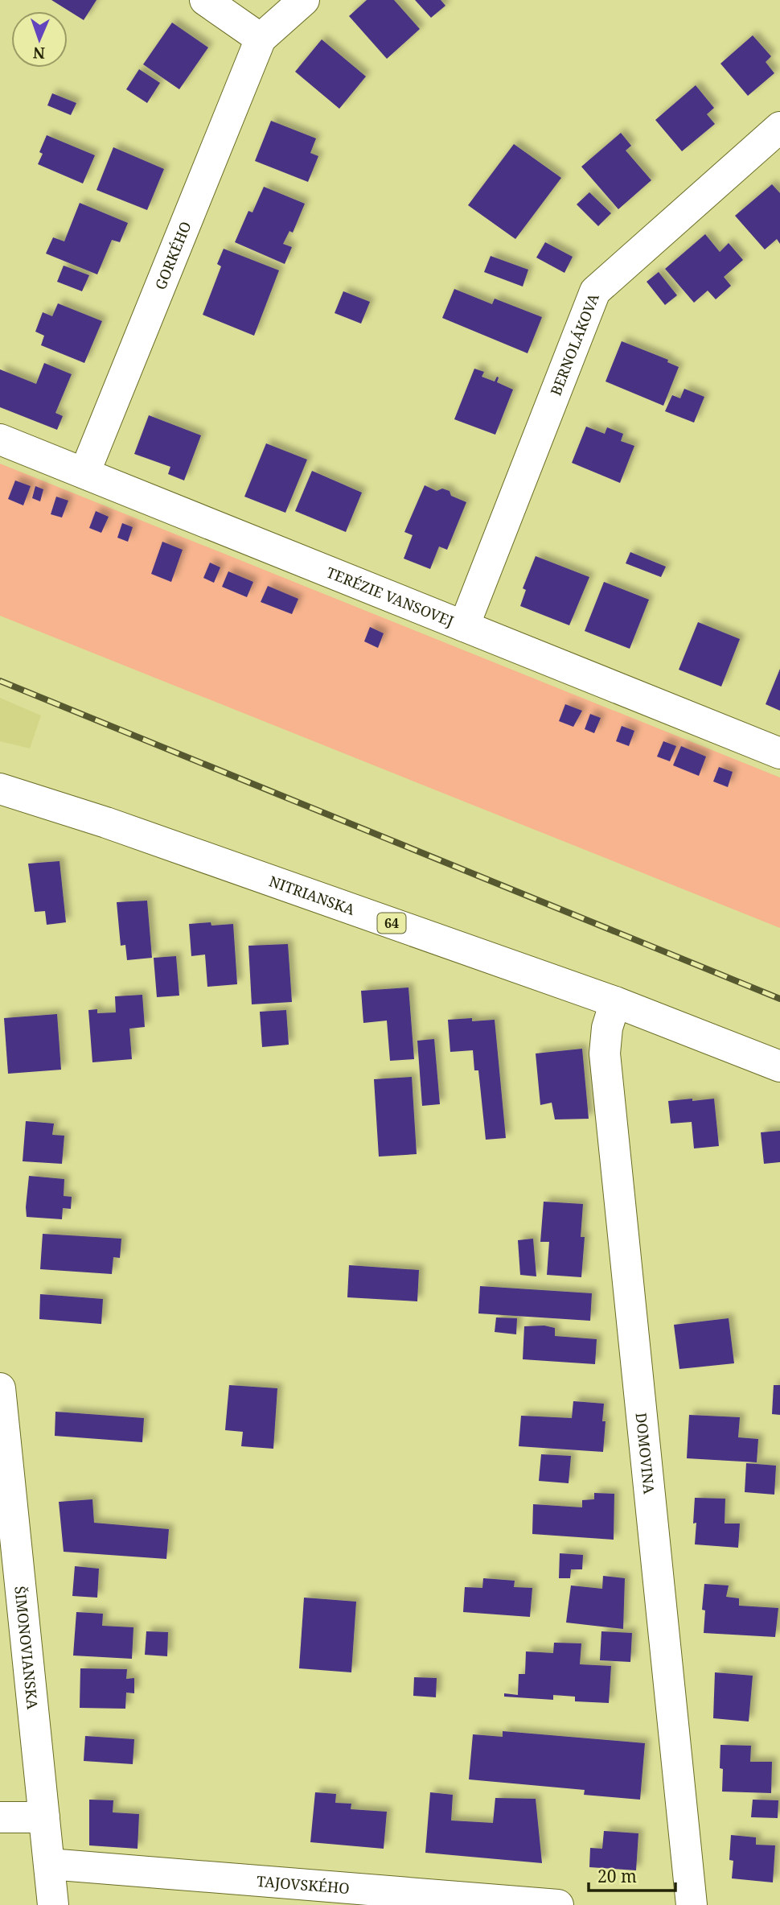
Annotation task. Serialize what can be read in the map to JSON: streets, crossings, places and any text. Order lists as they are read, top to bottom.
{
  "streets": {
    "street": [
      "GORKÉHO",
      "BERNOLÁKOVA",
      "TERÉZIE VANSOVEJ",
      "NITRIANSKA",
      "64",
      "DOMOVINA",
      "ŠIMONOVIANSKA",
      "TAJOVSKÉHO"
    ]
  },
  "crossings": [
    ["GORKÉHO", "TERÉZIE VANSOVEJ"],
    ["BERNOLÁKOVA", "TERÉZIE VANSOVEJ"],
    ["NITRIANSKA", "DOMOVINA"],
    ["ŠIMONOVIANSKA", "TAJOVSKÉHO"]
  ],
  "scale_bar": "20 m",
  "north": "bottom"
}
